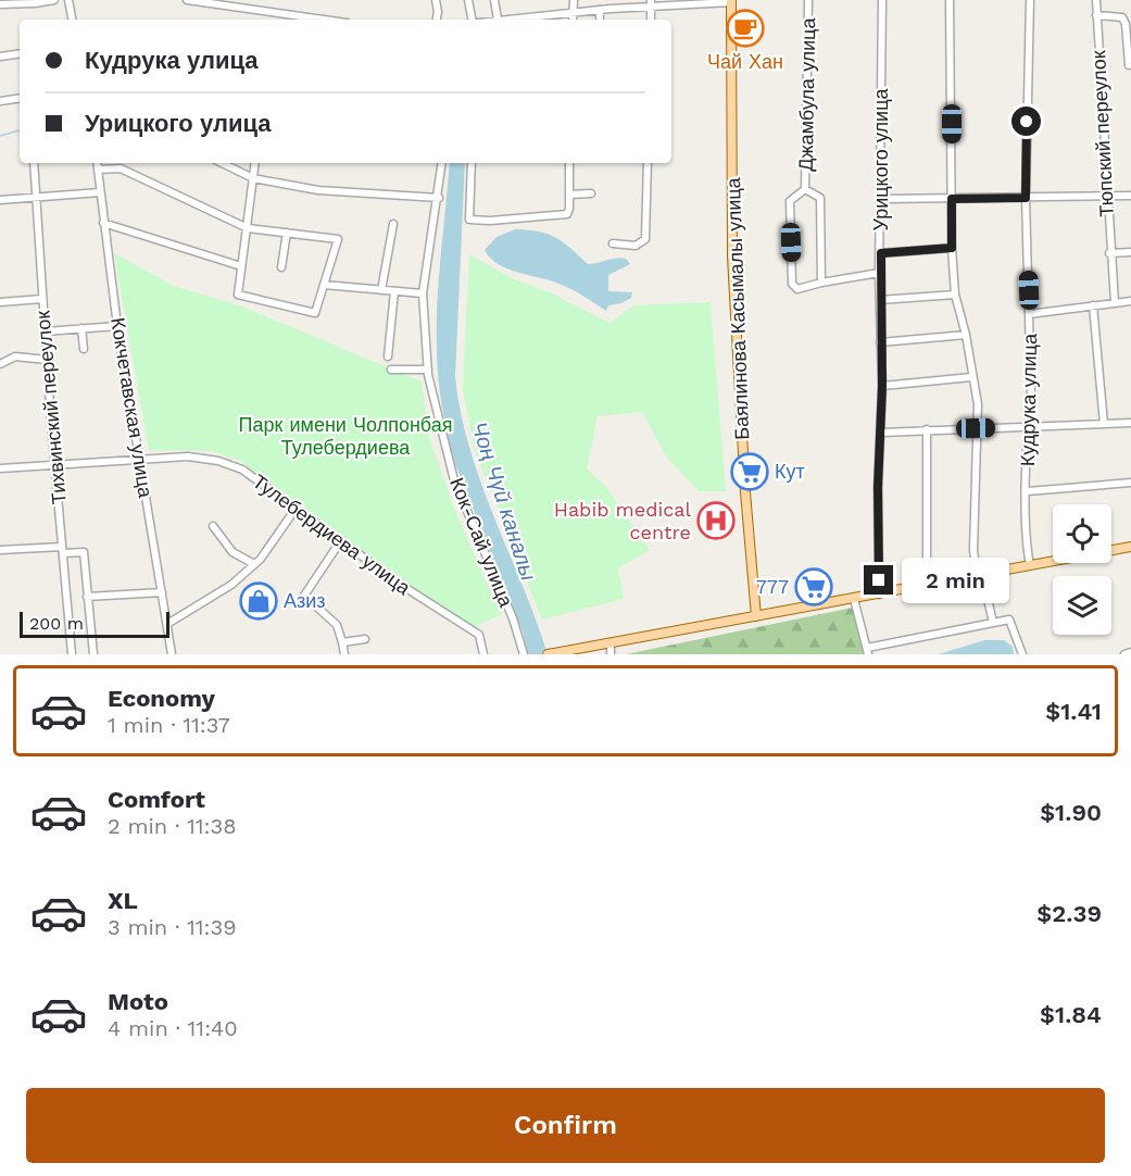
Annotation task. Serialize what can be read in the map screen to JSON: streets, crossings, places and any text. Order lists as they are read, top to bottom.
{
  "streets": {
    "main road": ["Баялинова Касымалы улица"],
    "street": [
      "Джамбула улица",
      "Тюпский переулок",
      "Урицкого улица",
      "Кудрука улица",
      "Тихвинский переулок",
      "Кокчетавская улица",
      "Тулебердиева улица",
      "Кок-Сай улица"
    ]
  },
  "crossings": [
    ["Тихвинский переулок", "Тулебердиева улица"],
    ["Кокчетавская улица", "Тулебердиева улица"]
  ],
  "water": ["Чоң Чүй каналы"],
  "parks": ["Парк имени Чолпонбая Тулебердиева"],
  "places": {
    "cafe": ["Чай Хан"],
    "supermarket": ["Кут", "777"],
    "hospital": ["Habib medical centre"],
    "shop": ["Азиз"]
  },
  "scale_bar": "200 m",
  "page": {
    "banner": ["Кудрука улица", "Урицкого улица"],
    "bubble": "2 min",
    "scale": "200 m",
    "list": [
      {
        "name": "Economy",
        "note": "1 min · 11:37",
        "value": "$1.41"
      },
      {
        "name": "Comfort",
        "note": "2 min · 11:38",
        "value": "$1.90"
      },
      {
        "name": "XL",
        "note": "3 min · 11:39",
        "value": "$2.39"
      },
      {
        "name": "Moto",
        "note": "4 min · 11:40",
        "value": "$1.84"
      }
    ],
    "buttons": "Confirm"
  }
}
